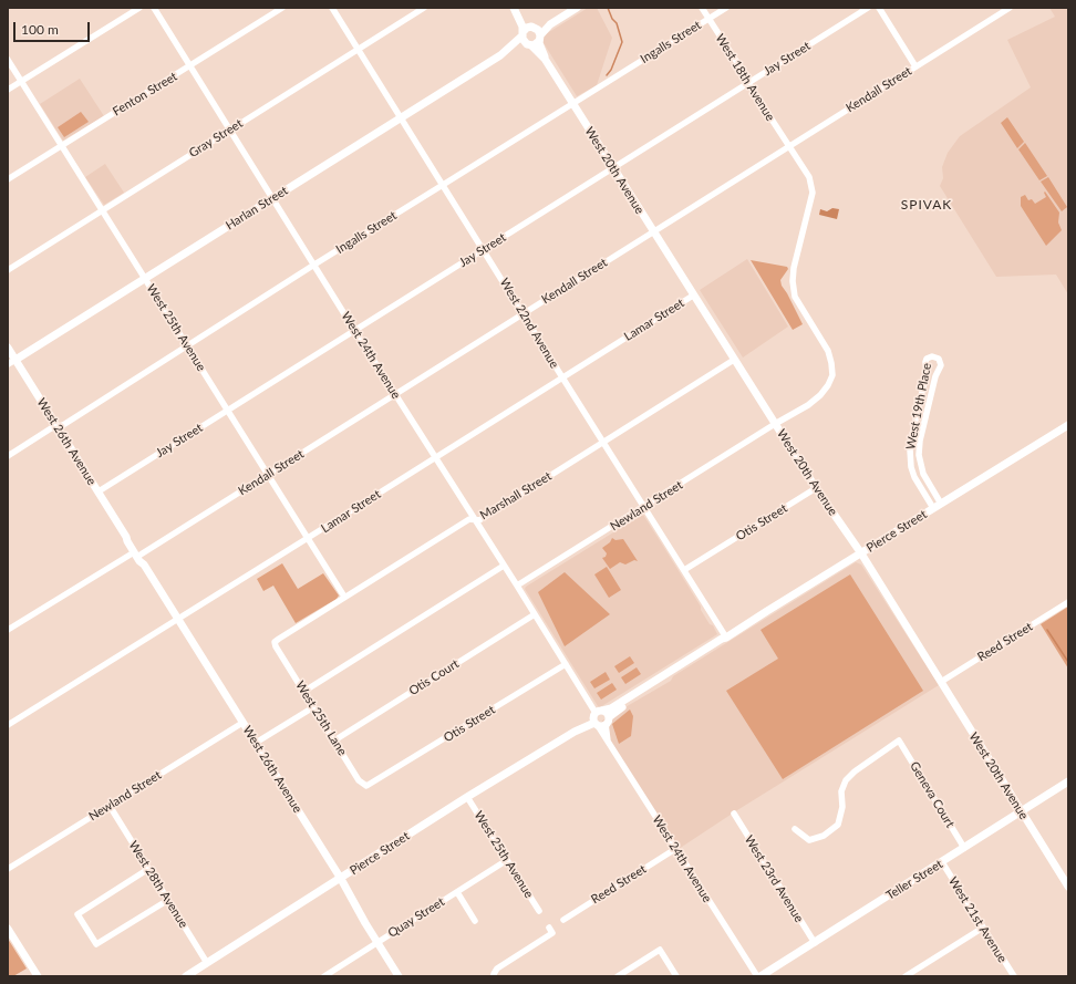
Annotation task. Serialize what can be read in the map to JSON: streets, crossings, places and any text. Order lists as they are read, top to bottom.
{
  "streets": {
    "street": [
      "Ingalls Street",
      "Jay Street",
      "West 18th Avenue",
      "Kendall Street",
      "Fenton Street",
      "Gray Street",
      "West 20th Avenue",
      "Harlan Street",
      "Lamar Street",
      "West 22nd Avenue",
      "West 25th Avenue",
      "West 24th Avenue",
      "West 19th Place",
      "West 26th Avenue",
      "Marshall Street",
      "Newland Street",
      "Otis Street",
      "Pierce Street",
      "Reed Street",
      "Otis Court",
      "West 25th Lane",
      "Geneva Court",
      "West 23rd Avenue",
      "Teller Street",
      "West 28th Avenue",
      "Quay Street",
      "West 21st Avenue"
    ]
  },
  "crossings": [
    ["Ingalls Street", "West 18th Avenue"],
    ["Ingalls Street", "West 20th Avenue"],
    ["Ingalls Street", "West 22nd Avenue"],
    ["Ingalls Street", "West 25th Avenue"],
    ["Ingalls Street", "West 24th Avenue"],
    ["Ingalls Street", "West 26th Avenue"],
    ["Jay Street", "West 18th Avenue"],
    ["Jay Street", "West 20th Avenue"],
    ["Jay Street", "West 22nd Avenue"],
    ["Jay Street", "West 25th Avenue"],
    ["Jay Street", "West 24th Avenue"],
    ["Jay Street", "West 26th Avenue"],
    ["West 18th Avenue", "Kendall Street"],
    ["West 18th Avenue", "Newland Street"],
    ["Kendall Street", "West 20th Avenue"],
    ["Kendall Street", "West 22nd Avenue"],
    ["Kendall Street", "West 25th Avenue"],
    ["Kendall Street", "West 24th Avenue"],
    ["Kendall Street", "West 26th Avenue"],
    ["Fenton Street", "West 25th Avenue"],
    ["Fenton Street", "West 24th Avenue"],
    ["Gray Street", "West 22nd Avenue"],
    ["Gray Street", "West 25th Avenue"],
    ["Gray Street", "West 24th Avenue"],
    ["West 20th Avenue", "Harlan Street"],
    ["West 20th Avenue", "Lamar Street"],
    ["West 20th Avenue", "Marshall Street"],
    ["West 20th Avenue", "Newland Street"],
    ["West 20th Avenue", "Otis Street"],
    ["West 20th Avenue", "Pierce Street"],
    ["West 20th Avenue", "Reed Street"],
    ["West 20th Avenue", "Teller Street"],
    ["Harlan Street", "West 22nd Avenue"],
    ["Harlan Street", "West 25th Avenue"],
    ["Harlan Street", "West 24th Avenue"],
    ["Harlan Street", "West 26th Avenue"],
    ["Lamar Street", "West 22nd Avenue"],
    ["Lamar Street", "West 25th Avenue"],
    ["Lamar Street", "West 24th Avenue"],
    ["Lamar Street", "West 26th Avenue"],
    ["West 22nd Avenue", "Marshall Street"],
    ["West 22nd Avenue", "Newland Street"],
    ["West 22nd Avenue", "Otis Street"],
    ["West 22nd Avenue", "Pierce Street"],
    ["West 25th Avenue", "Marshall Street"],
    ["West 25th Avenue", "Pierce Street"],
    ["West 25th Avenue", "Quay Street"],
    ["West 24th Avenue", "Marshall Street"],
    ["West 24th Avenue", "Newland Street"],
    ["West 24th Avenue", "Otis Street"],
    ["West 24th Avenue", "Pierce Street"],
    ["West 24th Avenue", "Reed Street"],
    ["West 24th Avenue", "Otis Court"],
    ["West 24th Avenue", "Teller Street"],
    ["West 19th Place", "Pierce Street"],
    ["West 26th Avenue", "Newland Street"],
    ["West 26th Avenue", "Pierce Street"],
    ["West 26th Avenue", "Quay Street"],
    ["Marshall Street", "West 25th Lane"],
    ["Newland Street", "West 28th Avenue"],
    ["Otis Street", "West 25th Lane"],
    ["Pierce Street", "West 28th Avenue"],
    ["Otis Court", "West 25th Lane"],
    ["Geneva Court", "Teller Street"],
    ["West 23rd Avenue", "Teller Street"],
    ["Teller Street", "West 21st Avenue"]
  ],
  "districts": ["SPIVAK"],
  "scale_bar": "100 m"
}
